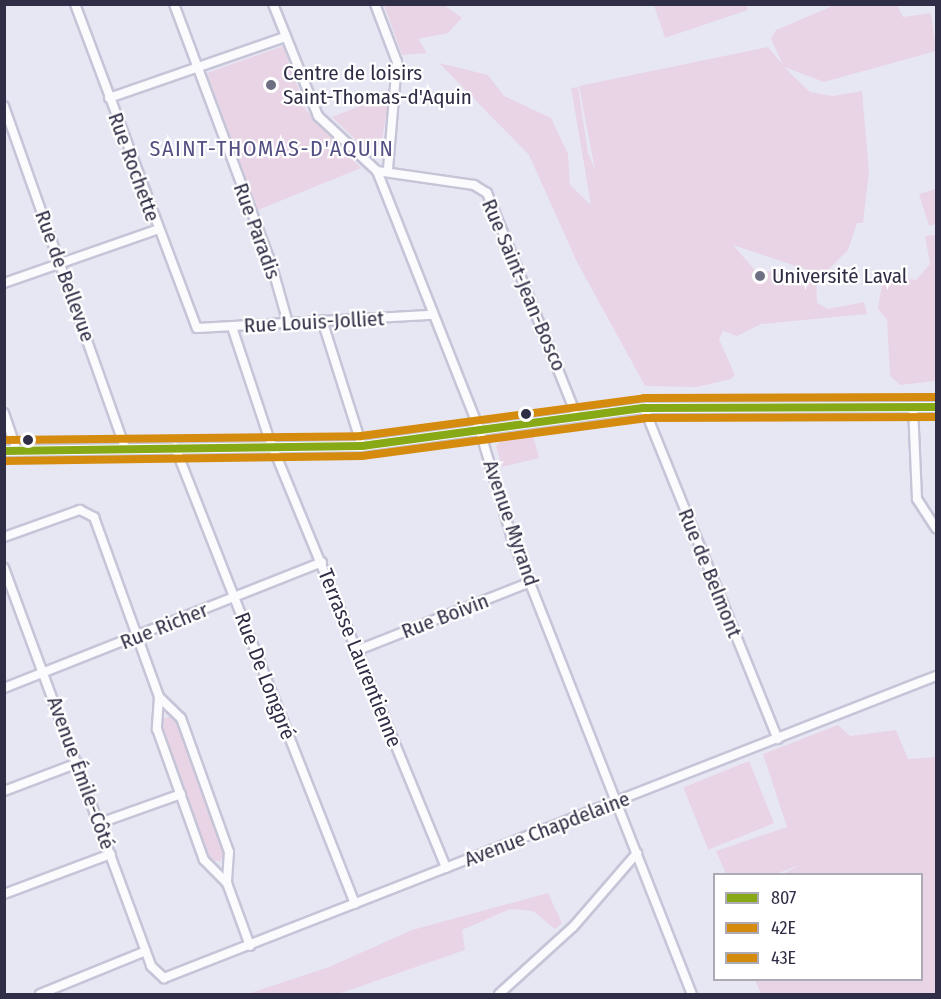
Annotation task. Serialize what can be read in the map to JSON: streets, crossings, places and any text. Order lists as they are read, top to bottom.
{
  "streets": {
    "street": [
      "Rue Rochette",
      "Rue Paradis",
      "Rue de Bellevue",
      "Rue Saint-Jean-Bosco",
      "Rue Louis-Jolliet",
      "Avenue Myrand",
      "Rue de Belmont",
      "Rue Boivin",
      "Rue Richer",
      "Terrasse Laurentienne",
      "Rue De Longpré",
      "Avenue Émile-Côté",
      "Avenue Chapdelaine"
    ]
  },
  "crossings": [
    ["Rue Rochette", "Rue Louis-Jolliet"],
    ["Rue Paradis", "Rue Louis-Jolliet"],
    ["Rue Saint-Jean-Bosco", "Avenue Myrand"],
    ["Rue Louis-Jolliet", "Avenue Myrand"],
    ["Avenue Myrand", "Rue Boivin"],
    ["Avenue Myrand", "Avenue Chapdelaine"],
    ["Rue de Belmont", "Avenue Chapdelaine"],
    ["Rue Boivin", "Terrasse Laurentienne"],
    ["Rue Richer", "Terrasse Laurentienne"],
    ["Rue Richer", "Rue De Longpré"],
    ["Rue Richer", "Avenue Émile-Côté"],
    ["Terrasse Laurentienne", "Avenue Chapdelaine"],
    ["Rue De Longpré", "Avenue Chapdelaine"],
    ["Avenue Émile-Côté", "Avenue Chapdelaine"]
  ],
  "districts": ["SAINT-THOMAS-D'AQUIN"],
  "places": ["Centre de loisirs Saint-Thomas-d'Aquin", "Université Laval"],
  "lines": ["transit line 43E", "transit line 807", "transit line 42E"],
  "legend": ["807", "42E", "43E"]
}
